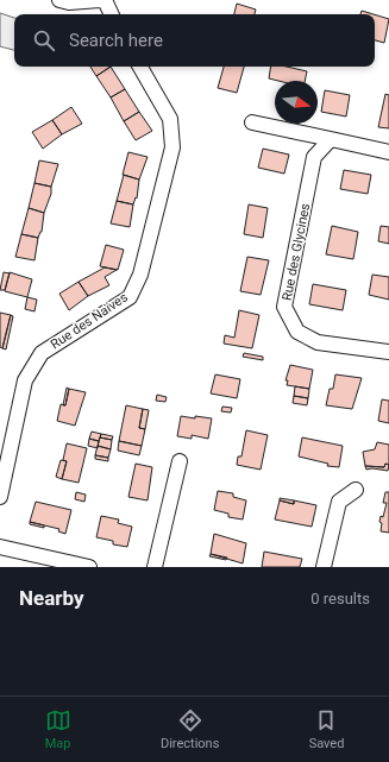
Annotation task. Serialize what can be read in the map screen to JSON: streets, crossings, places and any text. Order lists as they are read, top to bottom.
{
  "streets": {
    "street": ["Rue des Glycines", "Rue des Naïves"]
  },
  "north": "right",
  "page": {
    "search": "Search here",
    "heading": ["Nearby", "0 results"],
    "nav": ["Map", "Directions", "Saved"]
  }
}
